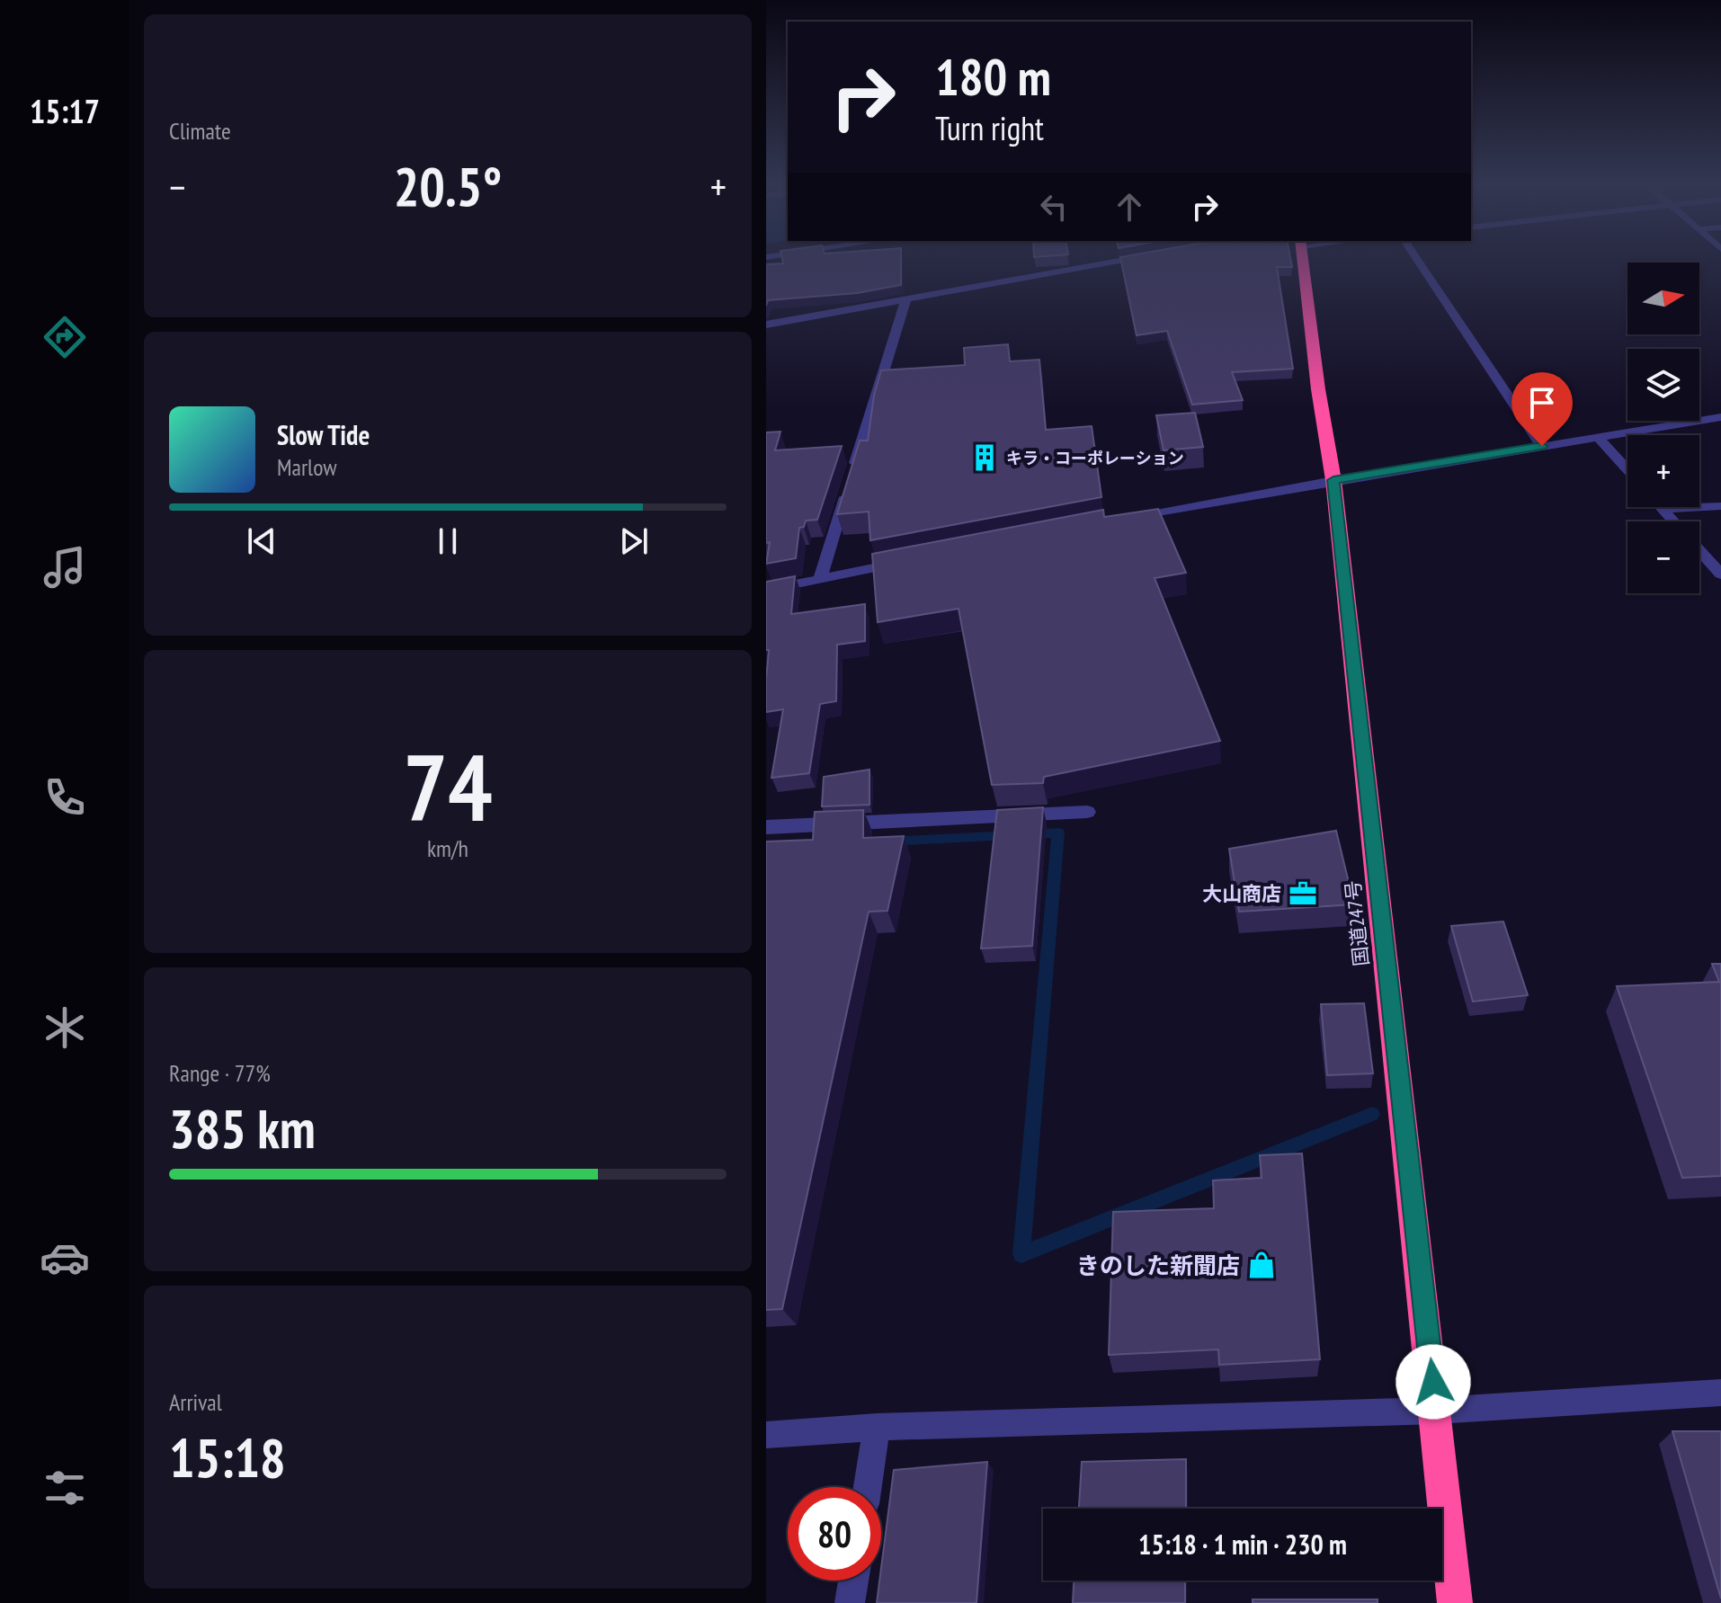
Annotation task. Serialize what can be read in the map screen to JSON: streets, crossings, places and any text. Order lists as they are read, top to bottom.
{
  "streets": {
    "highway": ["国道247号"]
  },
  "places": {
    "building": ["キラ・コーポレーション"],
    "office": ["大山商店"],
    "shop": ["きのした新聞店"]
  },
  "north": "right",
  "page": {
    "tabs": "15:17",
    "tile": [
      "Climate",
      ["74", "km/h"],
      ["Range · 77%", "385 km"],
      ["Arrival", "15:18"]
    ],
    "turn": ["180 m", "Turn right"],
    "heat": ["−", "20.5°", "+"],
    "map_buttons": ["+", "−"],
    "song": ["Slow Tide", "Marlow"],
    "limit": "80",
    "trip": "15:18 · 1 min · 230 m"
  }
}
